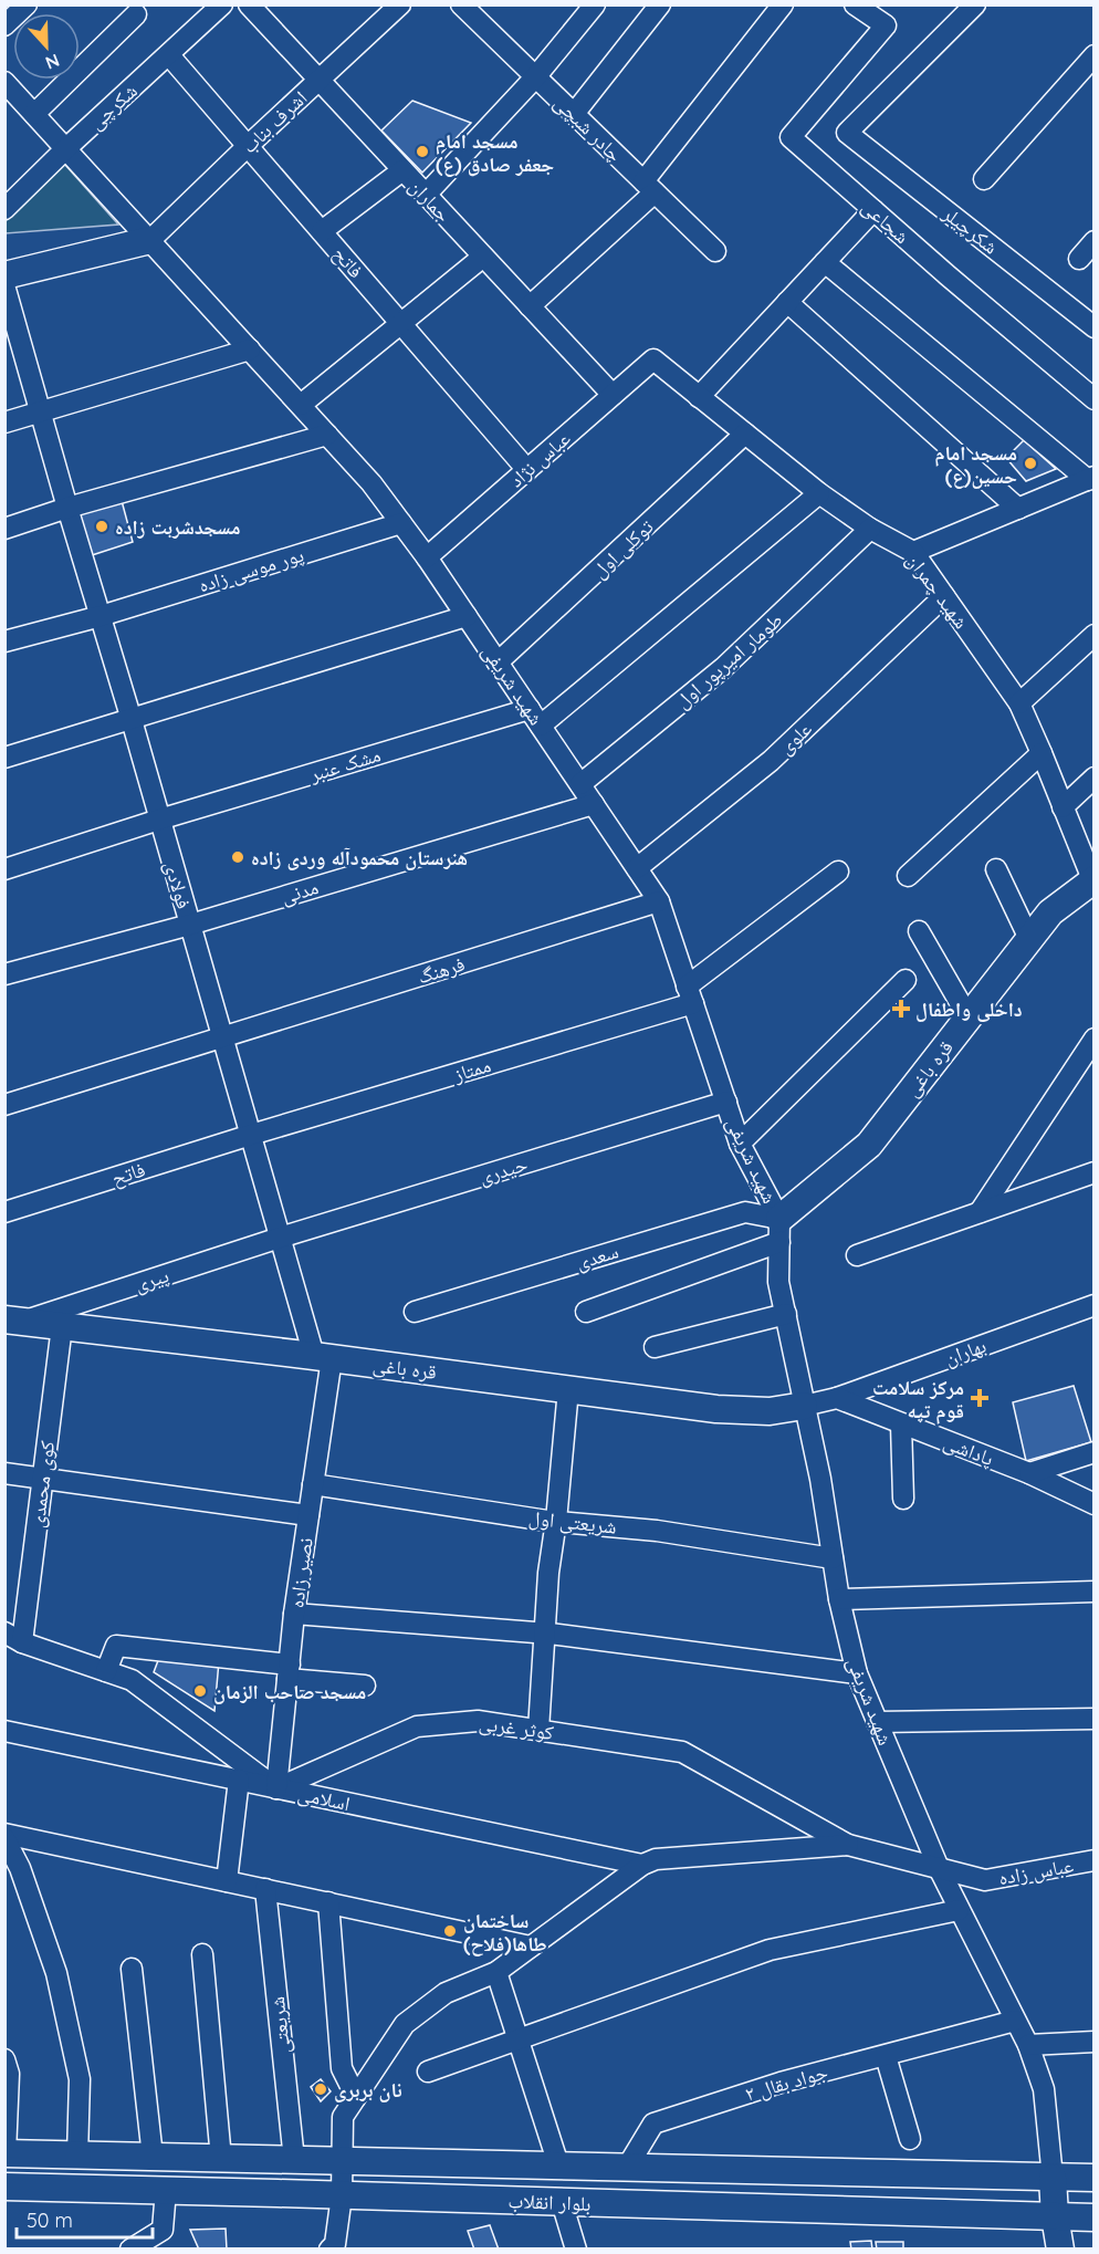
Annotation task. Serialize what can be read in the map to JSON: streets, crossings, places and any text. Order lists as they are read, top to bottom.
{
  "streets": {
    "main road": ["قره باغی", "بلوار انقلاب"],
    "street": [
      "شکرچی",
      "اشرف بناب",
      "چادر شبچی",
      "جماران",
      "شجاعی",
      "شکرچیلر",
      "فاتح",
      "عباس نژاد",
      "توکلی اول",
      "پور موسی زاده",
      "شهید چمران",
      "طومار امیرپور اول",
      "شهید شریفى",
      "علوی",
      "مشک عنبر",
      "فولادی",
      "مدنی",
      "فرهنگ",
      "ممتاز",
      "حیدری",
      "سعدی",
      "پیری",
      "بهاران",
      "پاداشی",
      "کوی محمدی",
      "شریعتی اول",
      "نصیر زاده",
      "کوثر غربی",
      "اسلامی",
      "عباس زاده",
      "شریعتی",
      "جواد بقال ۲"
    ]
  },
  "crossings": [
    ["شکرچی", "فاتح"],
    ["شکرچی", "شهید شریفى"],
    ["اشرف بناب", "جماران"],
    ["اشرف بناب", "فاتح"],
    ["اشرف بناب", "شهید شریفى"],
    ["جماران", "عباس نژاد"],
    ["فاتح", "عباس نژاد"],
    ["فاتح", "فولادی"],
    ["فاتح", "ممتاز"],
    ["عباس نژاد", "شهید چمران"],
    ["عباس نژاد", "شهید شریفى"],
    ["توکلی اول", "شهید چمران"],
    ["توکلی اول", "شهید شریفى"],
    ["پور موسی زاده", "شهید شریفى"],
    ["پور موسی زاده", "فولادی"],
    ["شهید چمران", "طومار امیرپور اول"],
    ["شهید چمران", "علوی"],
    ["شهید چمران", "قره باغی"],
    ["طومار امیرپور اول", "شهید شریفى"],
    ["شهید شریفى", "علوی"],
    ["شهید شریفى", "مشک عنبر"],
    ["شهید شریفى", "مدنی"],
    ["شهید شریفى", "فرهنگ"],
    ["شهید شریفى", "قره باغی"],
    ["شهید شریفى", "ممتاز"],
    ["شهید شریفى", "حیدری"],
    ["شهید شریفى", "سعدی"],
    ["شهید شریفى", "شریعتی اول"],
    ["شهید شریفى", "کوثر غربی"],
    ["شهید شریفى", "عباس زاده"],
    ["شهید شریفى", "جواد بقال ۲"],
    ["شهید شریفى", "بلوار انقلاب"],
    ["مشک عنبر", "فولادی"],
    ["فولادی", "مدنی"],
    ["فولادی", "فرهنگ"],
    ["فولادی", "قره باغی"],
    ["فولادی", "ممتاز"],
    ["فولادی", "حیدری"],
    ["فولادی", "پیری"],
    ["فولادی", "نصیر زاده"],
    ["قره باغی", "سعدی"],
    ["قره باغی", "پیری"],
    ["قره باغی", "کوی محمدی"],
    ["قره باغی", "نصیر زاده"],
    ["حیدری", "پیری"],
    ["بهاران", "پاداشی"],
    ["شریعتی اول", "نصیر زاده"],
    ["نصیر زاده", "کوثر غربی"],
    ["نصیر زاده", "اسلامی"],
    ["کوثر غربی", "اسلامی"],
    ["کوثر غربی", "عباس زاده"],
    ["اسلامی", "بلوار انقلاب"],
    ["شریعتی", "بلوار انقلاب"],
    ["جواد بقال ۲", "بلوار انقلاب"]
  ],
  "places": {
    "other": [
      "مسجد امام جعفر صادق (ع)",
      "مسجد امام حسین(ع)",
      "مسجدشربت زاده",
      "هنرستان محمودآله وردی زاده",
      "مسجد صاحب الزمان",
      "ساختمان طاها(فلاح)",
      "نان بربری"
    ],
    "health": ["داخلی واطفال", "مرکز سلامت قوم تپه"]
  },
  "scale_bar": "50 m",
  "north": "bottom"
}
